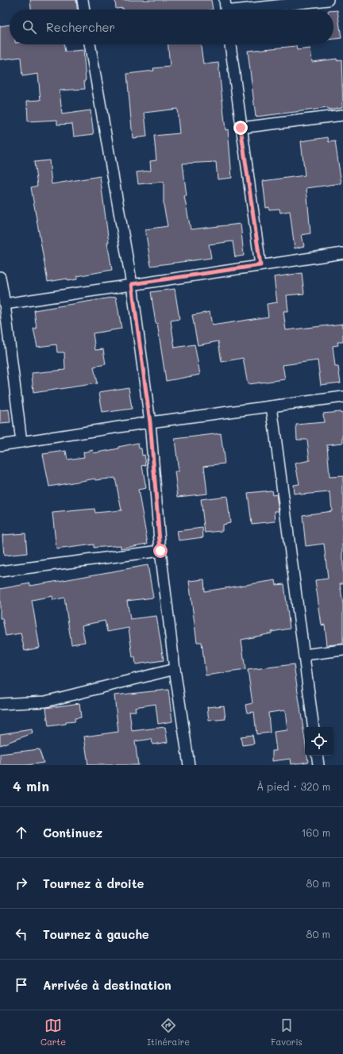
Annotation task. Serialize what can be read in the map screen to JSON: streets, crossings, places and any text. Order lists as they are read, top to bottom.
{
  "page": {
    "search": "Rechercher",
    "heading": ["4 min", "À pied · 320 m"],
    "list": [
      ["Continuez", "160 m"],
      ["Tournez à droite", "80 m"],
      ["Tournez à gauche", "80 m"],
      "Arrivée à destination"
    ],
    "nav": ["Carte", "Itinéraire", "Favoris"]
  }
}
